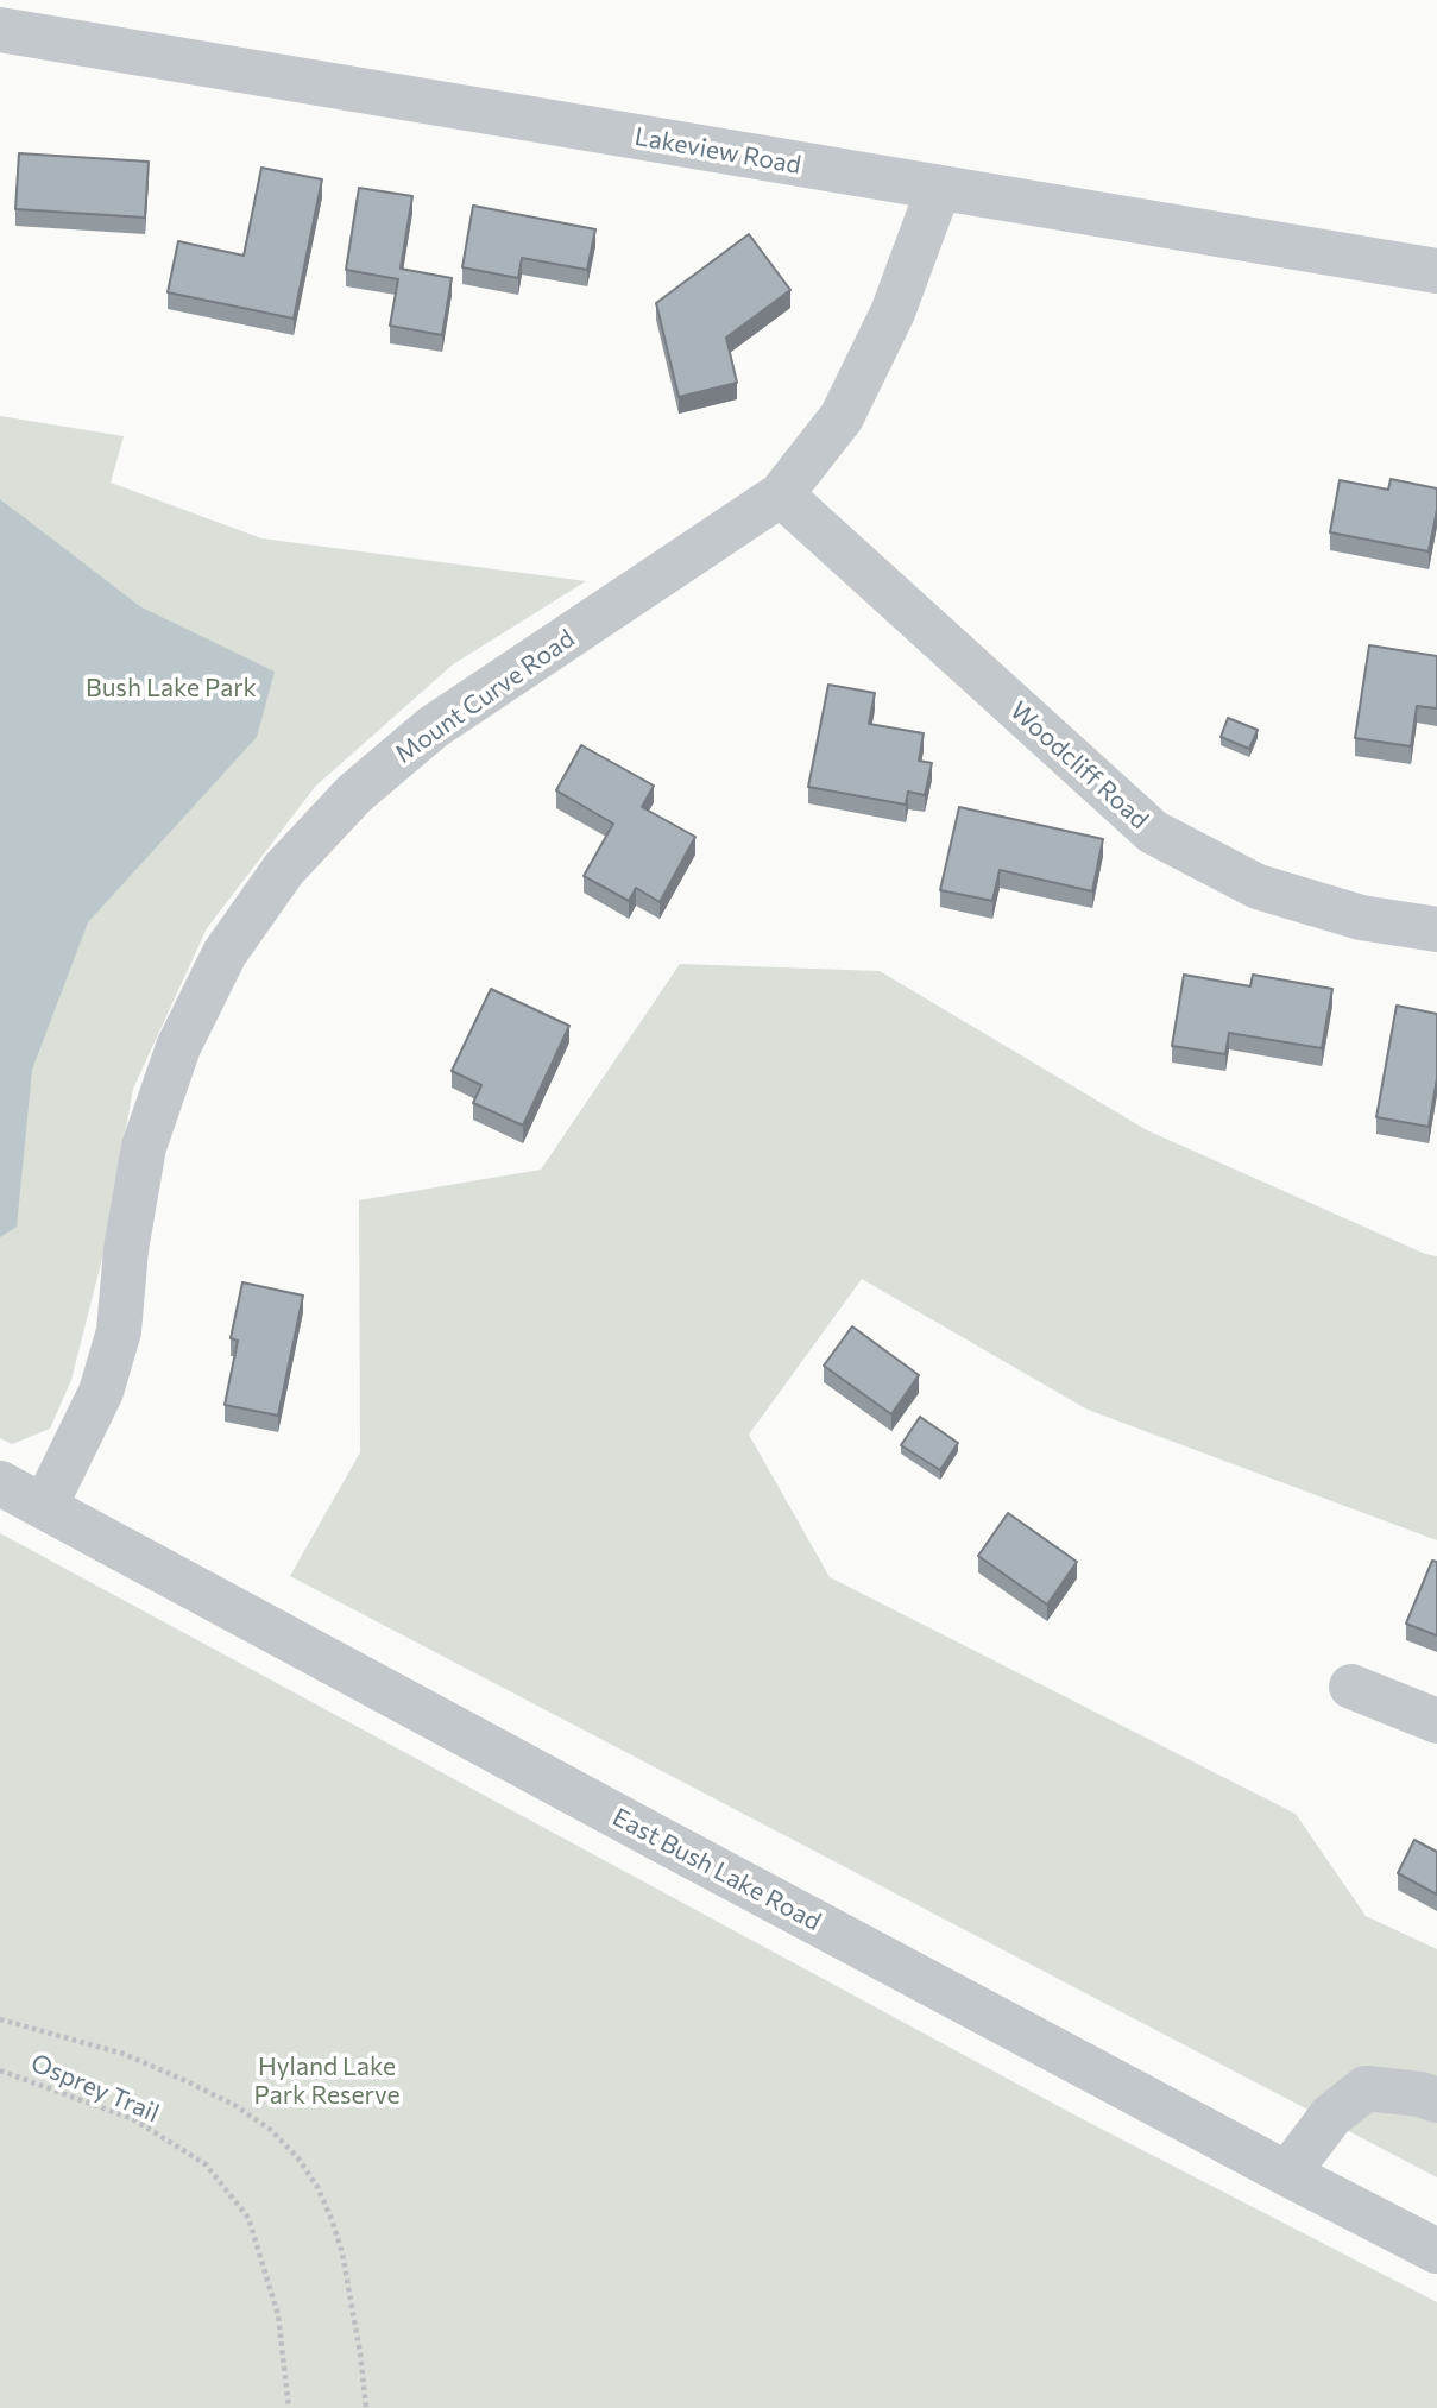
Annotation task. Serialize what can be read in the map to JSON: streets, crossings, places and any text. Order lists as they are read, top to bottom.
{
  "streets": {
    "street": [
      "Lakeview Road",
      "Mount Curve Road",
      "Woodcliff Road",
      "East Bush Lake Road"
    ],
    "path": ["Osprey Trail"]
  },
  "crossings": [
    ["Lakeview Road", "Mount Curve Road"],
    ["Mount Curve Road", "Woodcliff Road"],
    ["Mount Curve Road", "East Bush Lake Road"]
  ],
  "parks": ["Bush Lake Park", "Hyland Lake Park Reserve"]
}
